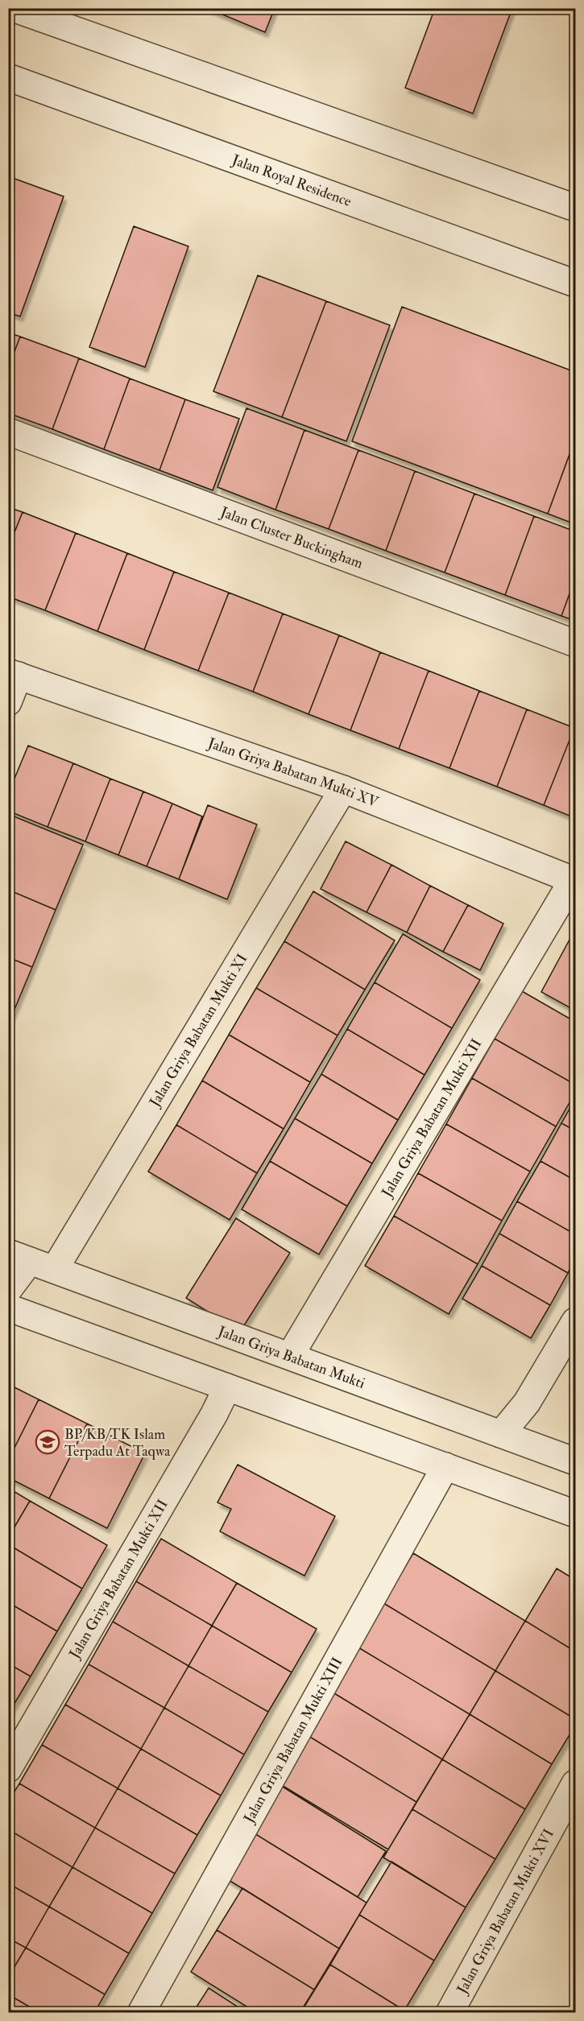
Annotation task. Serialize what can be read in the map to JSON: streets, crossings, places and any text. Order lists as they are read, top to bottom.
{
  "streets": {
    "street": [
      "Jalan Royal Residence",
      "Jalan Cluster Buckingham",
      "Jalan Griya Babatan Mukti XV",
      "Jalan Griya Babatan Mukti XI",
      "Jalan Griya Babatan Mukti XII",
      "Jalan Griya Babatan Mukti",
      "Jalan Griya Babatan Mukti XIII",
      "Jalan Griya Babatan Mukti XVI"
    ]
  },
  "crossings": [
    ["Jalan Griya Babatan Mukti XV", "Jalan Griya Babatan Mukti XI"],
    ["Jalan Griya Babatan Mukti XV", "Jalan Griya Babatan Mukti XII"],
    ["Jalan Griya Babatan Mukti XI", "Jalan Griya Babatan Mukti"],
    ["Jalan Griya Babatan Mukti XII", "Jalan Griya Babatan Mukti"]
  ],
  "places": {
    "school or university": ["BP/KB/TK Islam Terpadu At Taqwa"]
  }
}
